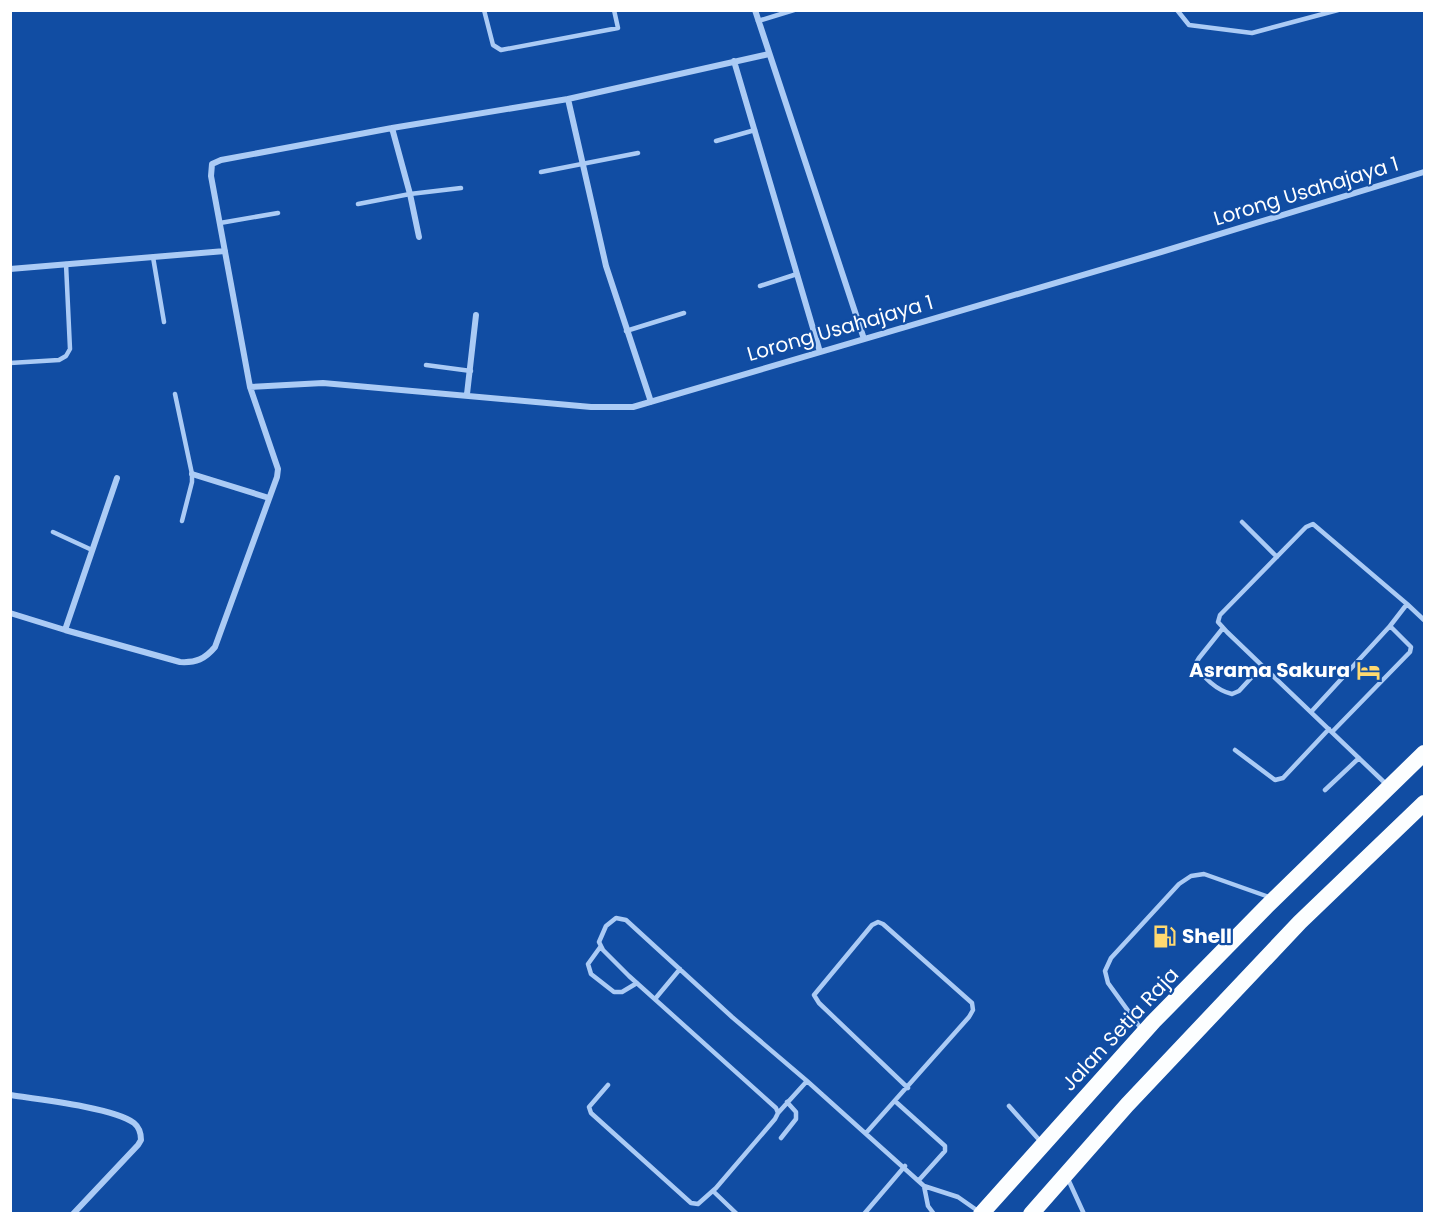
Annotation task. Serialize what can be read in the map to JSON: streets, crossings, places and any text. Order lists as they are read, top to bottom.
{
  "streets": {
    "highway": ["Jalan Setia Raja"],
    "street": ["Lorong Usahajaya 1"]
  },
  "places": {
    "hotel": ["Asrama Sakura"],
    "fuel station": ["Shell"]
  }
}
